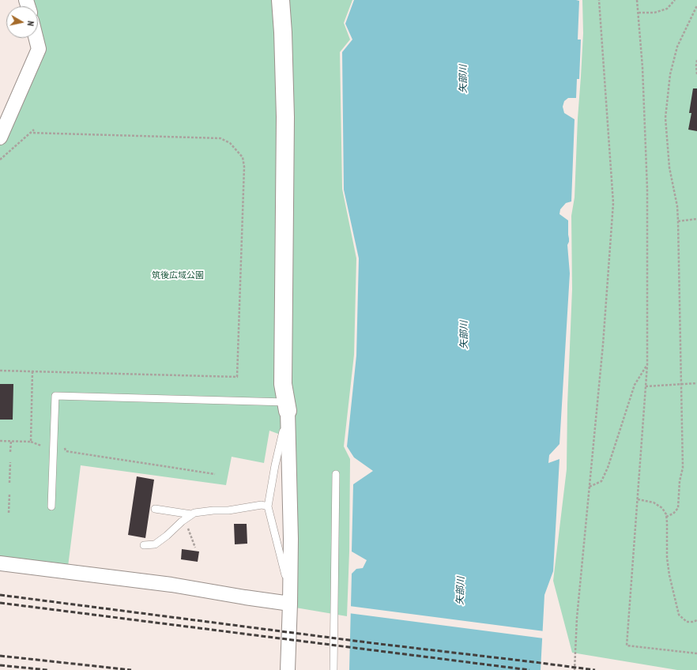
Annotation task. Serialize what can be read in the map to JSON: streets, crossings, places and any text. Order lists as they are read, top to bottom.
{
  "water": ["矢部川"],
  "parks": ["筑後広域公園"],
  "north": "right"
}
